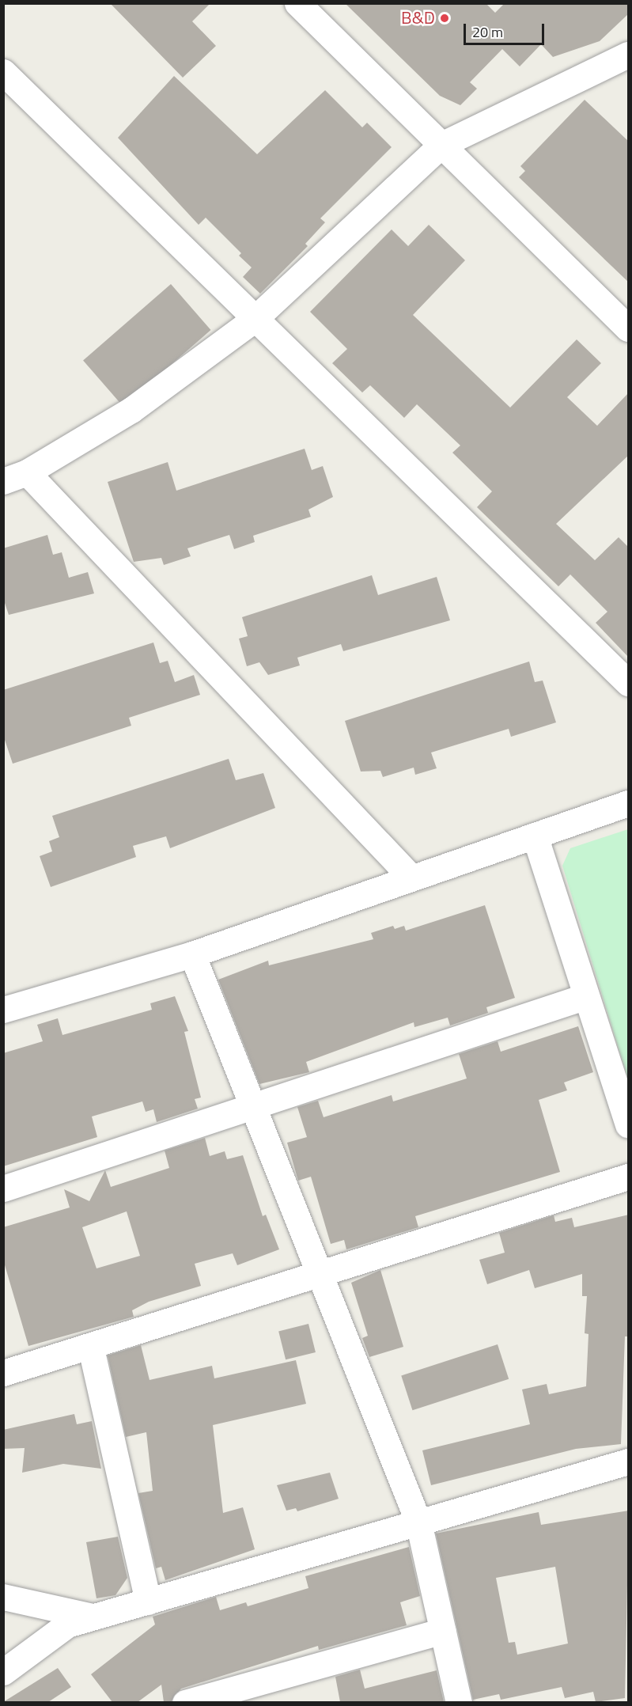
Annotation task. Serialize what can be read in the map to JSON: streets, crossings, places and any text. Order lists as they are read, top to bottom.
{
  "places": ["B&D"],
  "scale_bar": "20 m"
}
